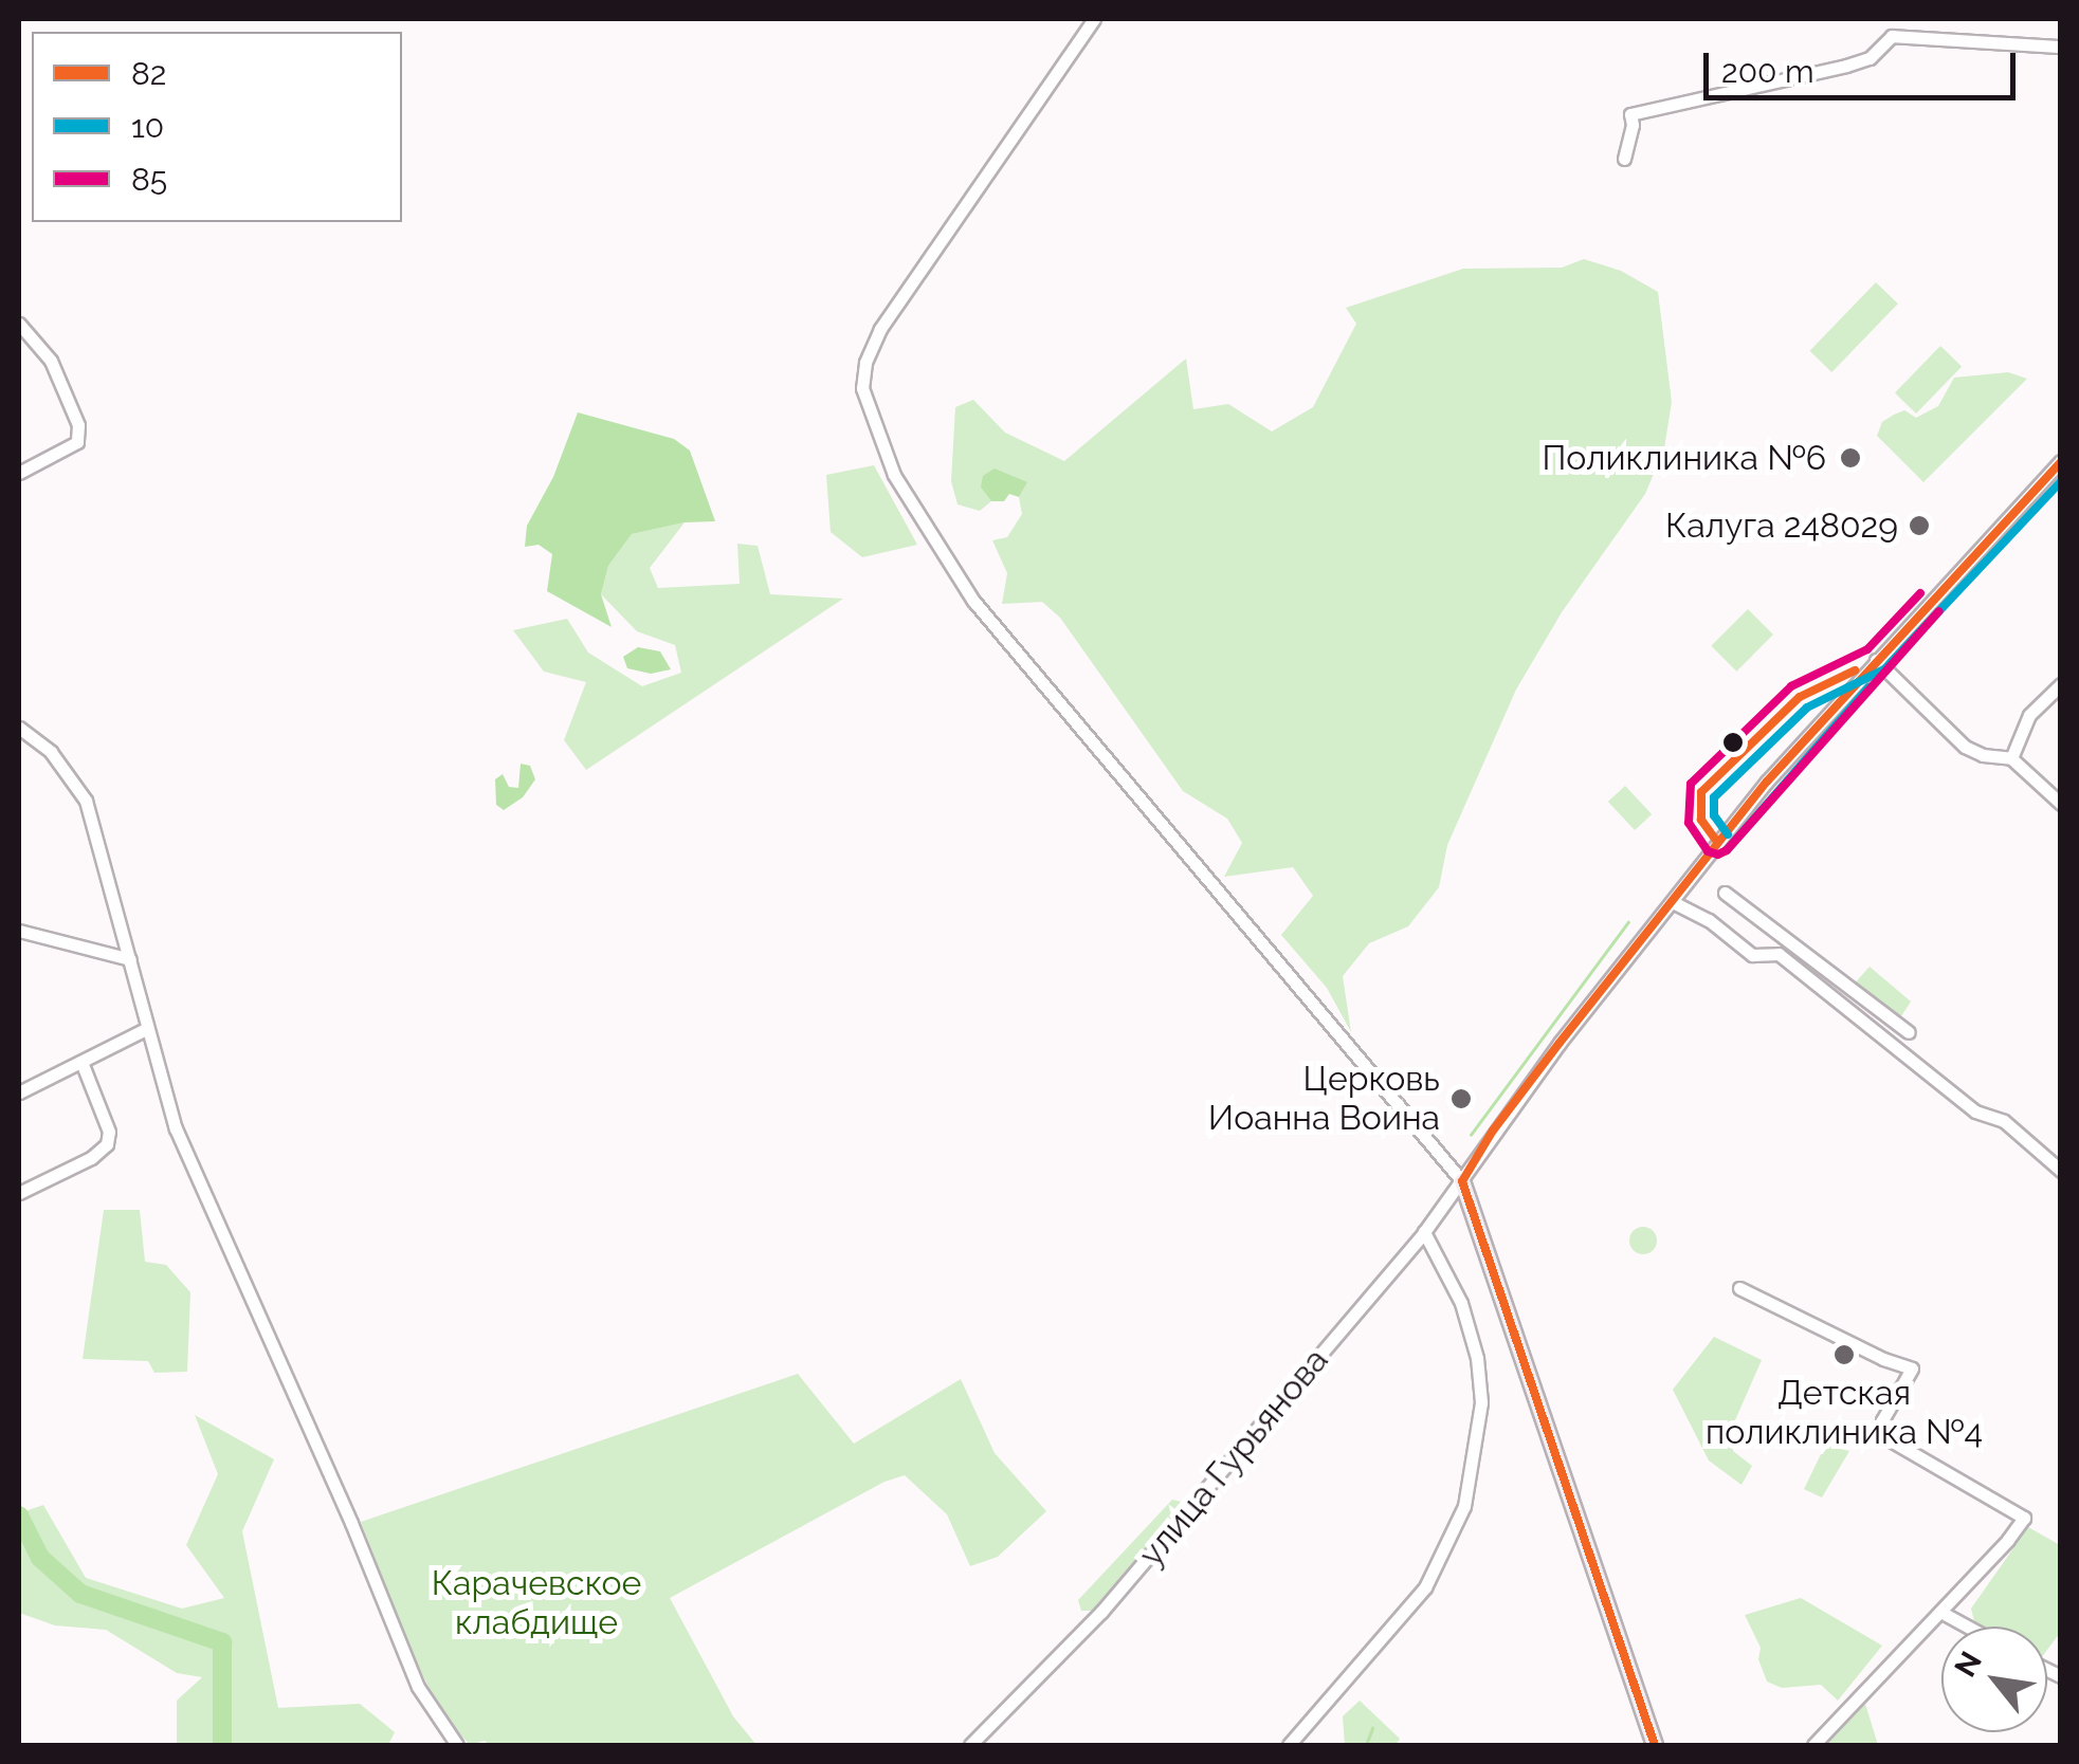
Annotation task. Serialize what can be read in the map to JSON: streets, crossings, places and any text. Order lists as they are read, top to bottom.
{
  "streets": {
    "street": ["улица Гурьянова"]
  },
  "parks": ["Карачевское клабдище"],
  "places": [
    "Поликлиника №6",
    "Калуга 248029",
    "Церковь Иоанна Воина",
    "Детская поликлиника №4"
  ],
  "lines": ["transit line 82", "transit line 10", "transit line 85"],
  "legend": ["82", "10", "85"],
  "scale_bar": "200 m",
  "north": "top left"
}
